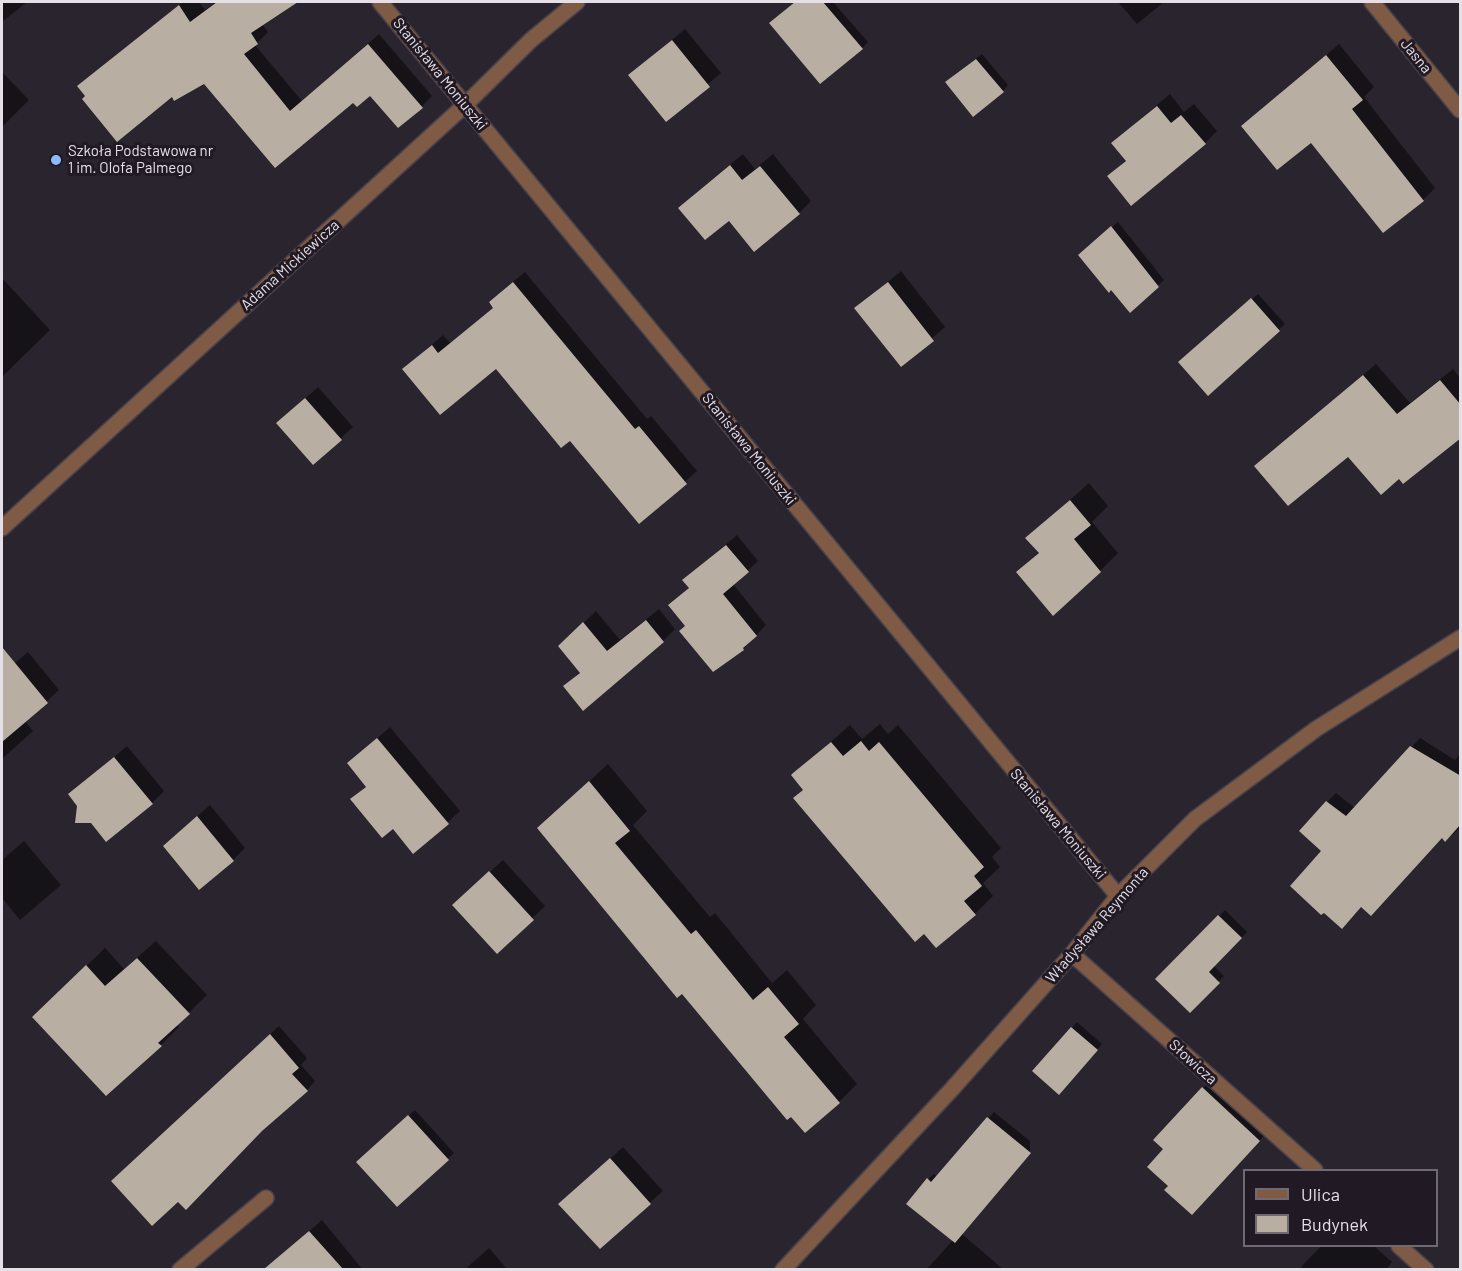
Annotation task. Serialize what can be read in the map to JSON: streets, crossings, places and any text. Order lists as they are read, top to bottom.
{
  "streets": {
    "street": [
      "Jasna",
      "Stanisława Moniuszki",
      "Adama Mickiewicza",
      "Władysława Reymonta",
      "Słowicza"
    ]
  },
  "crossings": [
    ["Stanisława Moniuszki", "Adama Mickiewicza"],
    ["Stanisława Moniuszki", "Władysława Reymonta"],
    ["Władysława Reymonta", "Słowicza"]
  ],
  "places": ["Szkoła Podstawowa nr 1 im. Olofa Palmego"],
  "legend": ["Ulica", "Budynek"]
}
